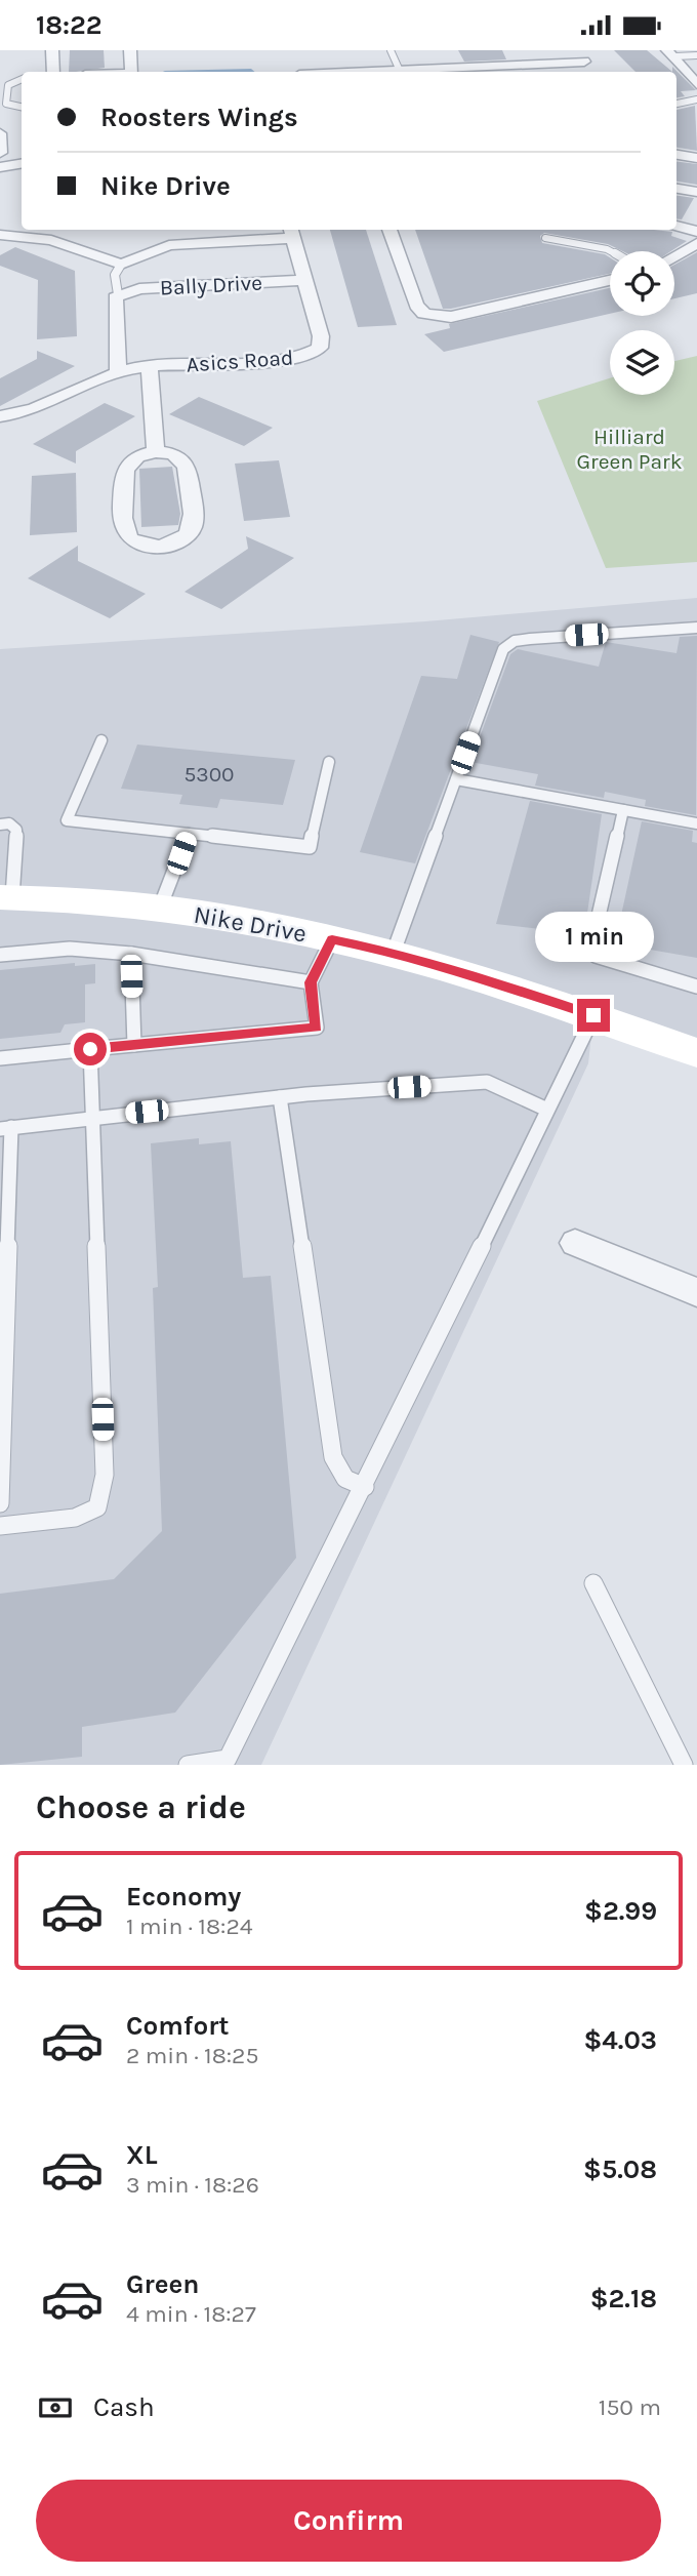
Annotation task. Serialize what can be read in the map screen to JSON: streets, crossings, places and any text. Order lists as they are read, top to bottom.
{
  "streets": {
    "street": ["Bally Drive", "Asics Road", "Nike Drive"]
  },
  "crossings": [
    ["Bally Drive", "Asics Road"]
  ],
  "parks": ["Hilliard Green Park"],
  "house_numbers": ["5300"],
  "page": {
    "status": "18:22",
    "banner": ["Roosters Wings", "Nike Drive"],
    "bubble": "1 min",
    "heading": "Choose a ride",
    "list": [
      {
        "name": "Economy",
        "note": "1 min · 18:24",
        "value": "$2.99"
      },
      {
        "name": "Comfort",
        "note": "2 min · 18:25",
        "value": "$4.03"
      },
      {
        "name": "XL",
        "note": "3 min · 18:26",
        "value": "$5.08"
      },
      {
        "name": "Green",
        "note": "4 min · 18:27",
        "value": "$2.18"
      }
    ],
    "pay": ["Cash", "150 m"],
    "buttons": "Confirm"
  }
}
